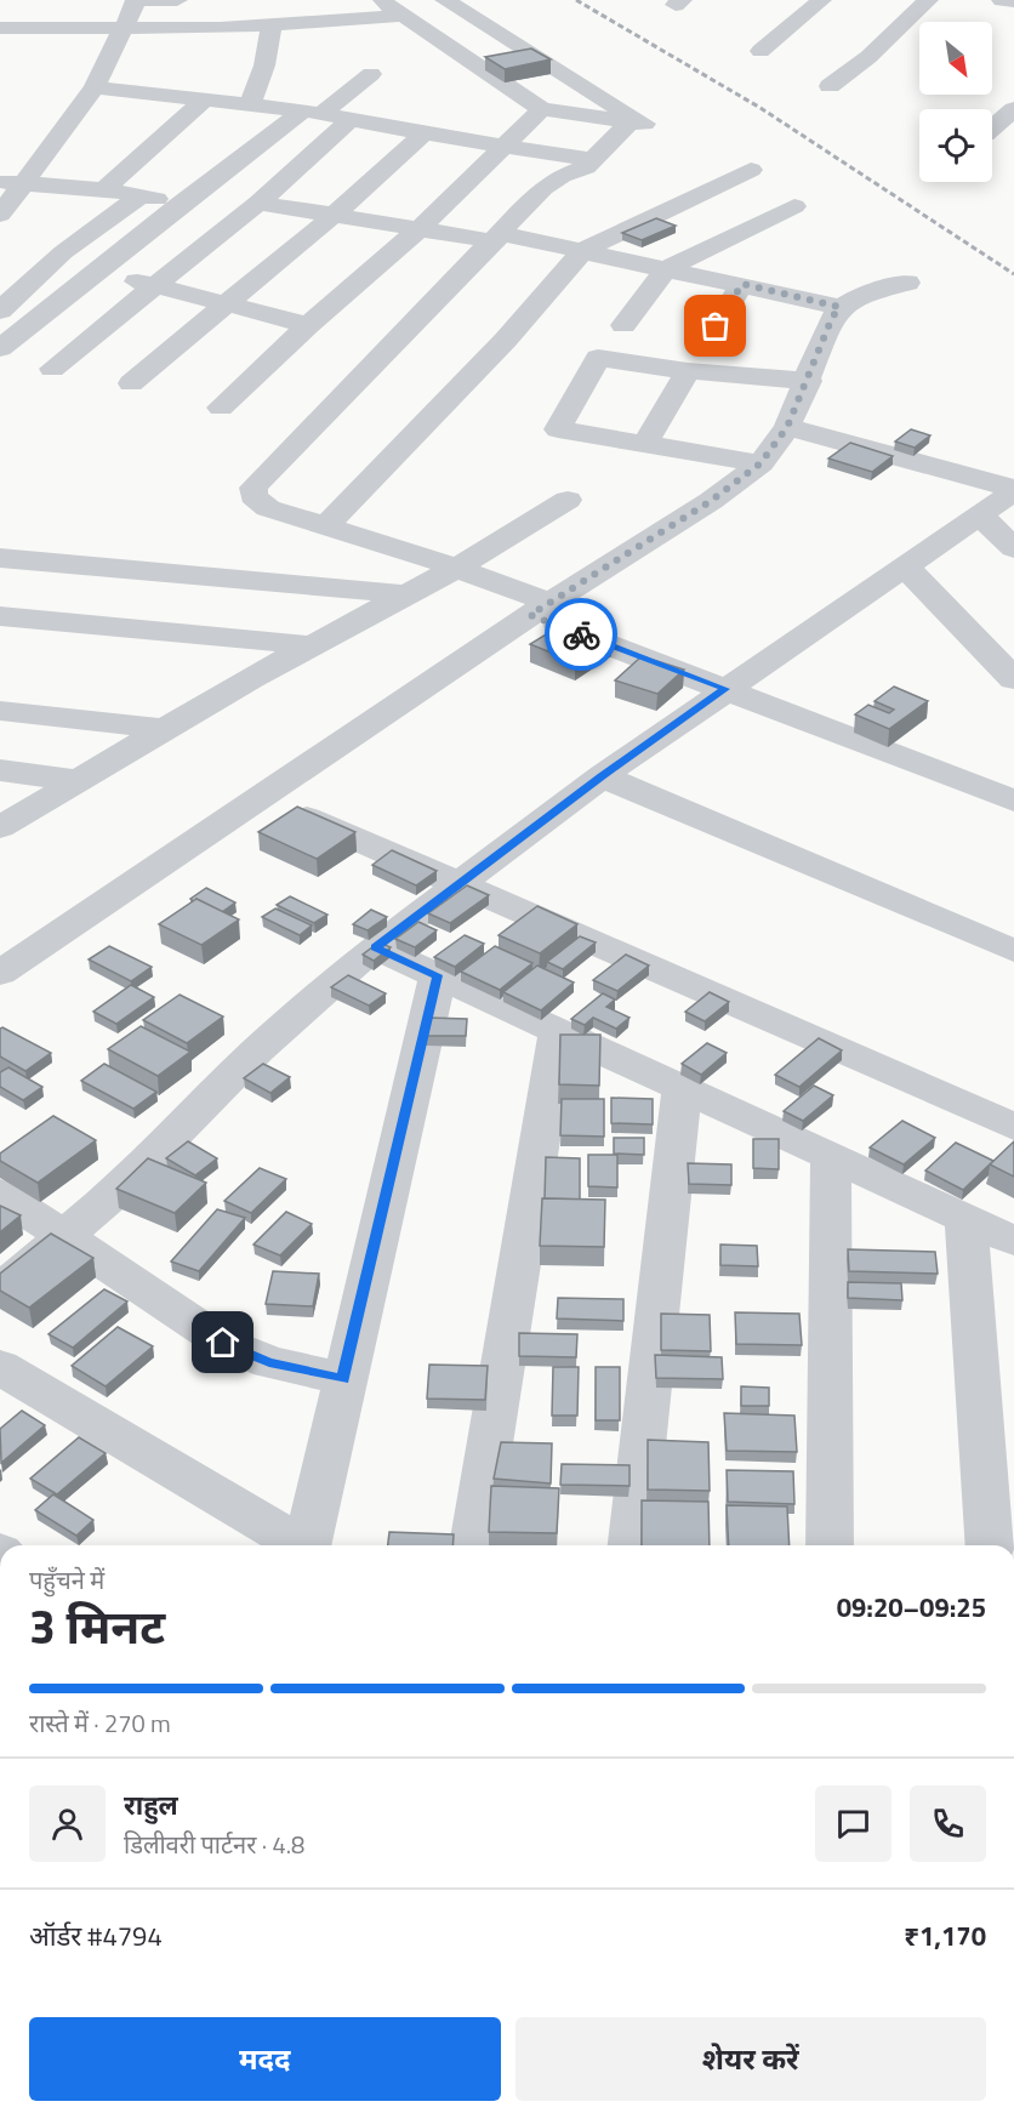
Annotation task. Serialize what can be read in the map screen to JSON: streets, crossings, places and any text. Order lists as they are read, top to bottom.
{
  "north": "bottom right",
  "page": {
    "heading": ["3 मिनट", "पहुँचने में", "09:20–09:25"],
    "panel": [
      "राहुल",
      "डिलीवरी पार्टनर · 4.8",
      "ऑर्डर #4794",
      "₹1,170"
    ],
    "bar": "रास्ते में · 270 m",
    "buttons": ["मदद", "शेयर करें"]
  }
}
